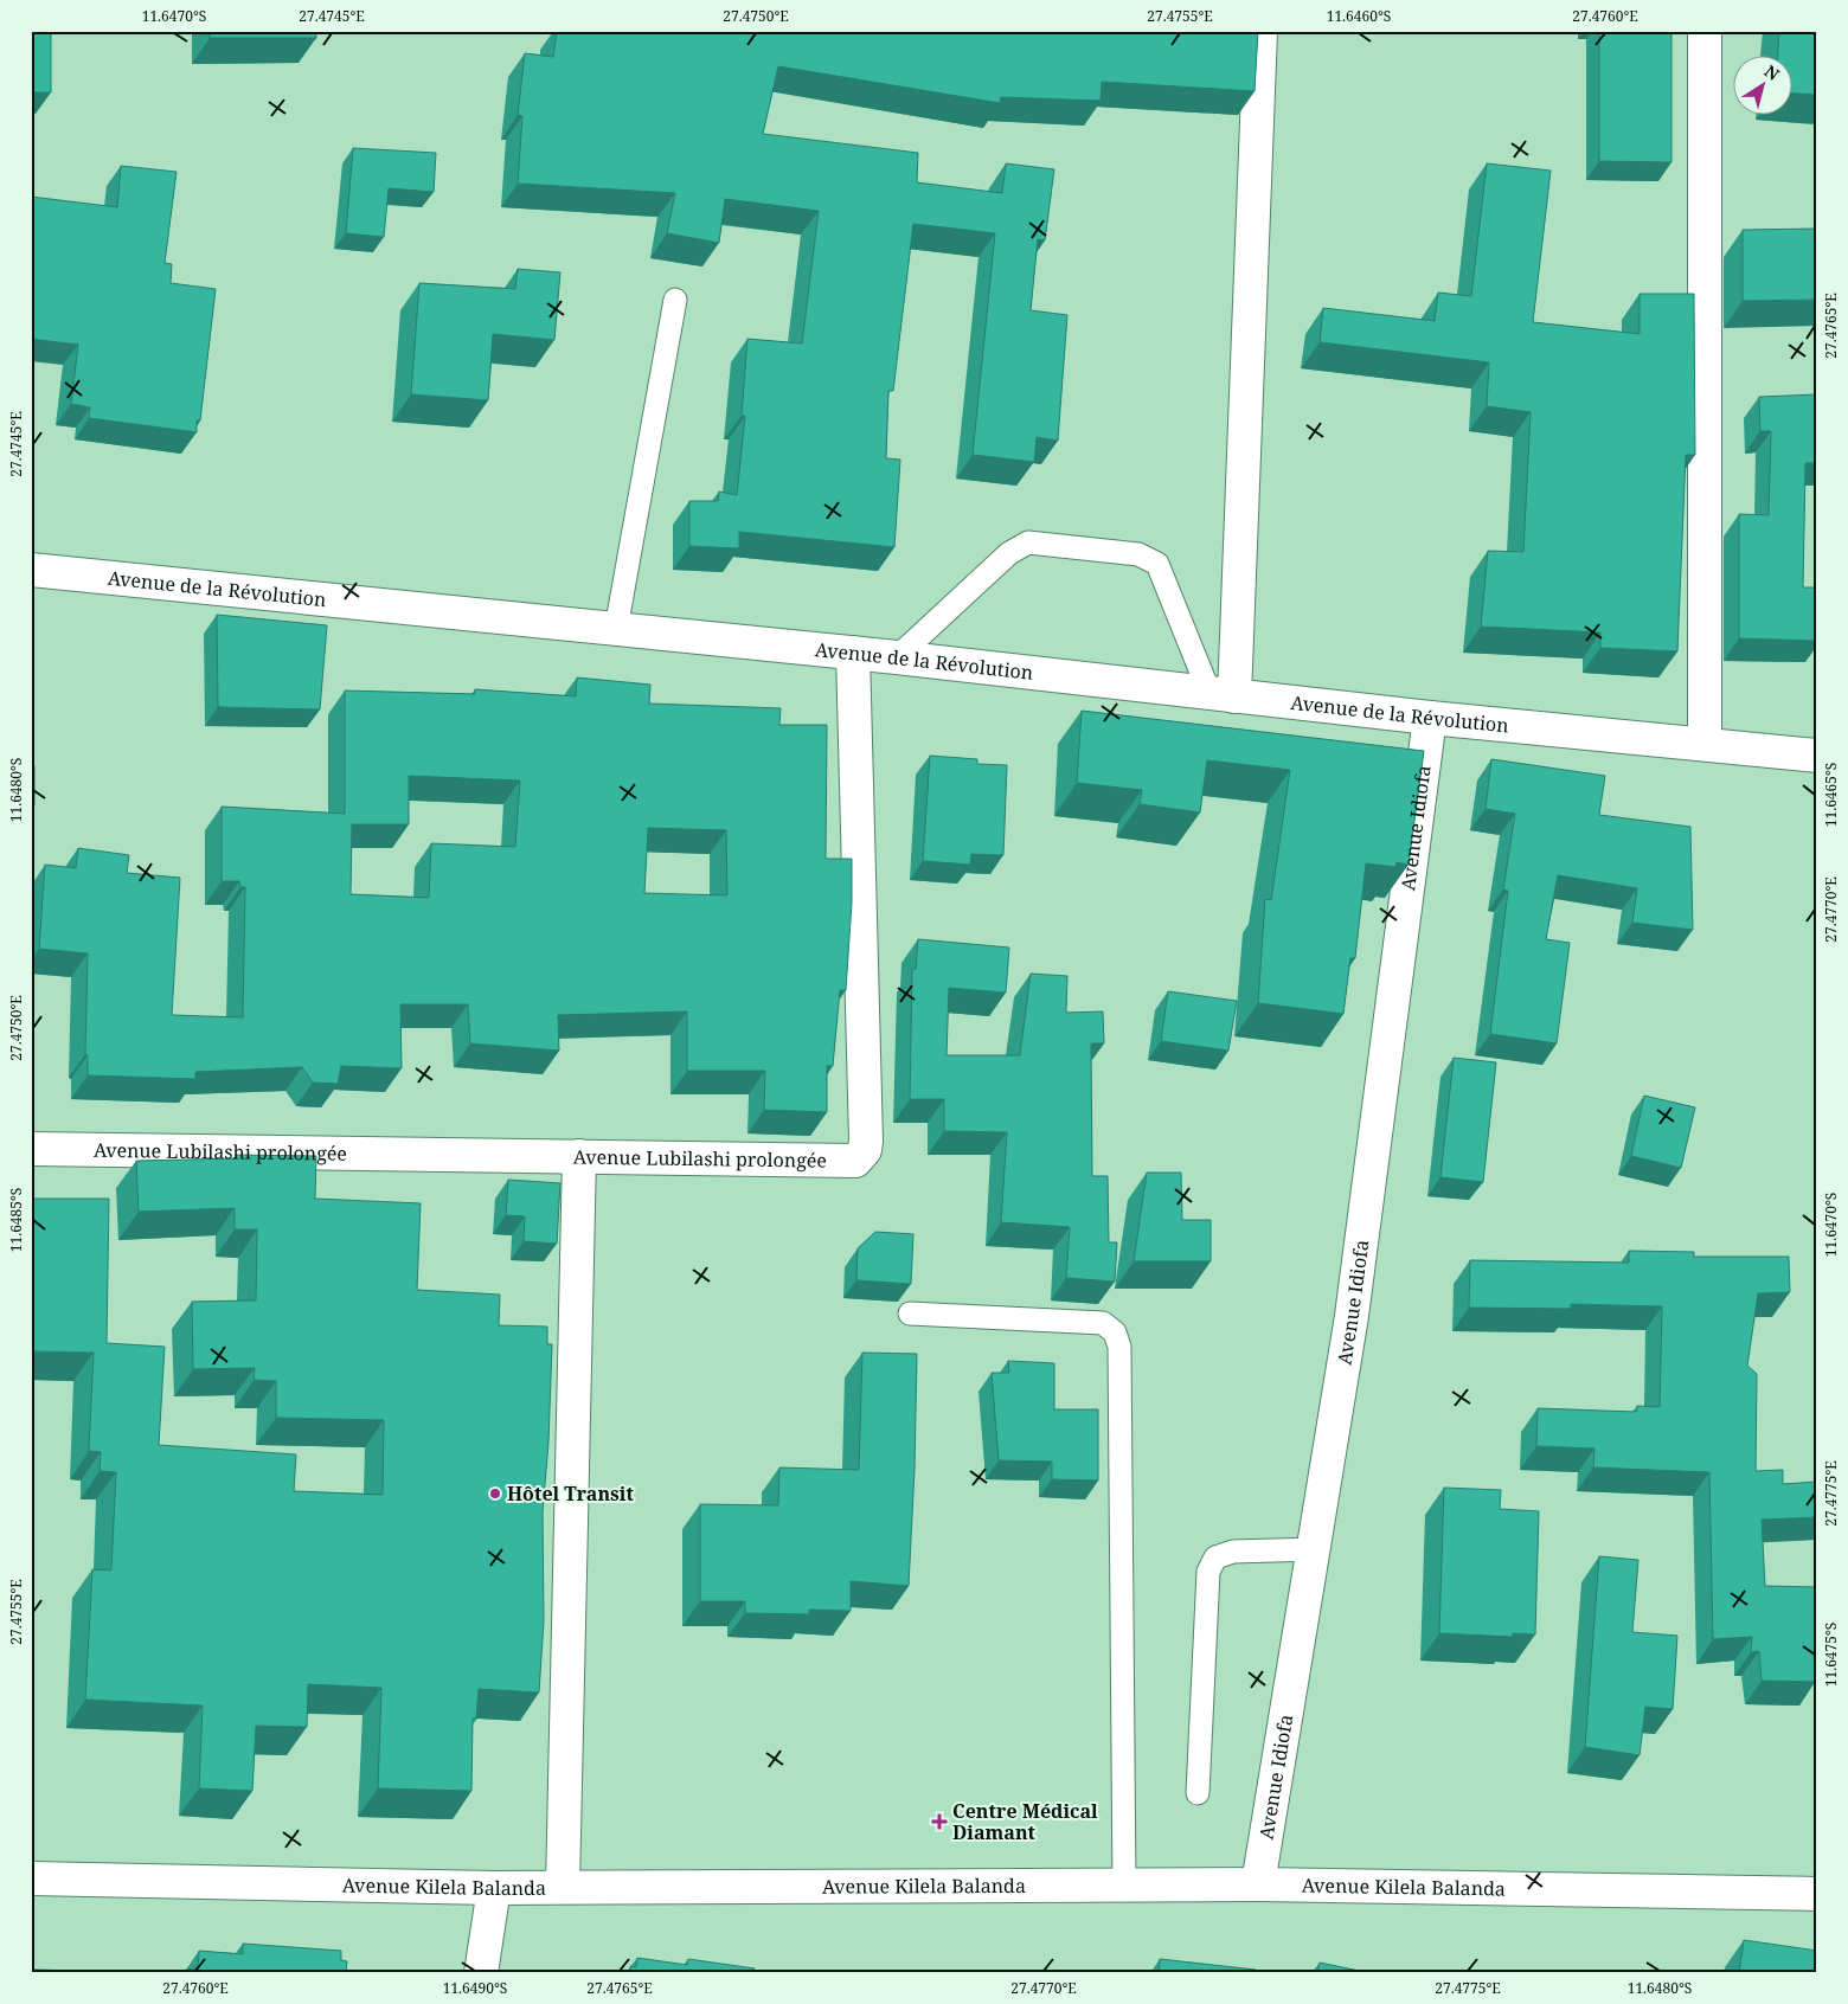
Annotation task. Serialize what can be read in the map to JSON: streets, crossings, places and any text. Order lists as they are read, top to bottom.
{
  "streets": {
    "street": [
      "Avenue de la Révolution",
      "Avenue Idiofa",
      "Avenue Lubilashi prolongée",
      "Avenue Kilela Balanda"
    ]
  },
  "crossings": [
    ["Avenue de la Révolution", "Avenue Idiofa"],
    ["Avenue de la Révolution", "Avenue Lubilashi prolongée"],
    ["Avenue Idiofa", "Avenue Kilela Balanda"]
  ],
  "places": {
    "other": ["Hôtel Transit"],
    "health": ["Centre Médical Diamant"]
  },
  "north": "top right",
  "coordinates": [
    "11.6470°S",
    "27.4745°E",
    "27.4750°E",
    "27.4755°E",
    "11.6460°S",
    "27.4760°E",
    "27.4765°E",
    "11.6480°S",
    "11.6465°S",
    "27.4770°E",
    "11.6485°S",
    "27.4775°E",
    "11.6475°S",
    "11.6490°S"
  ]
}
